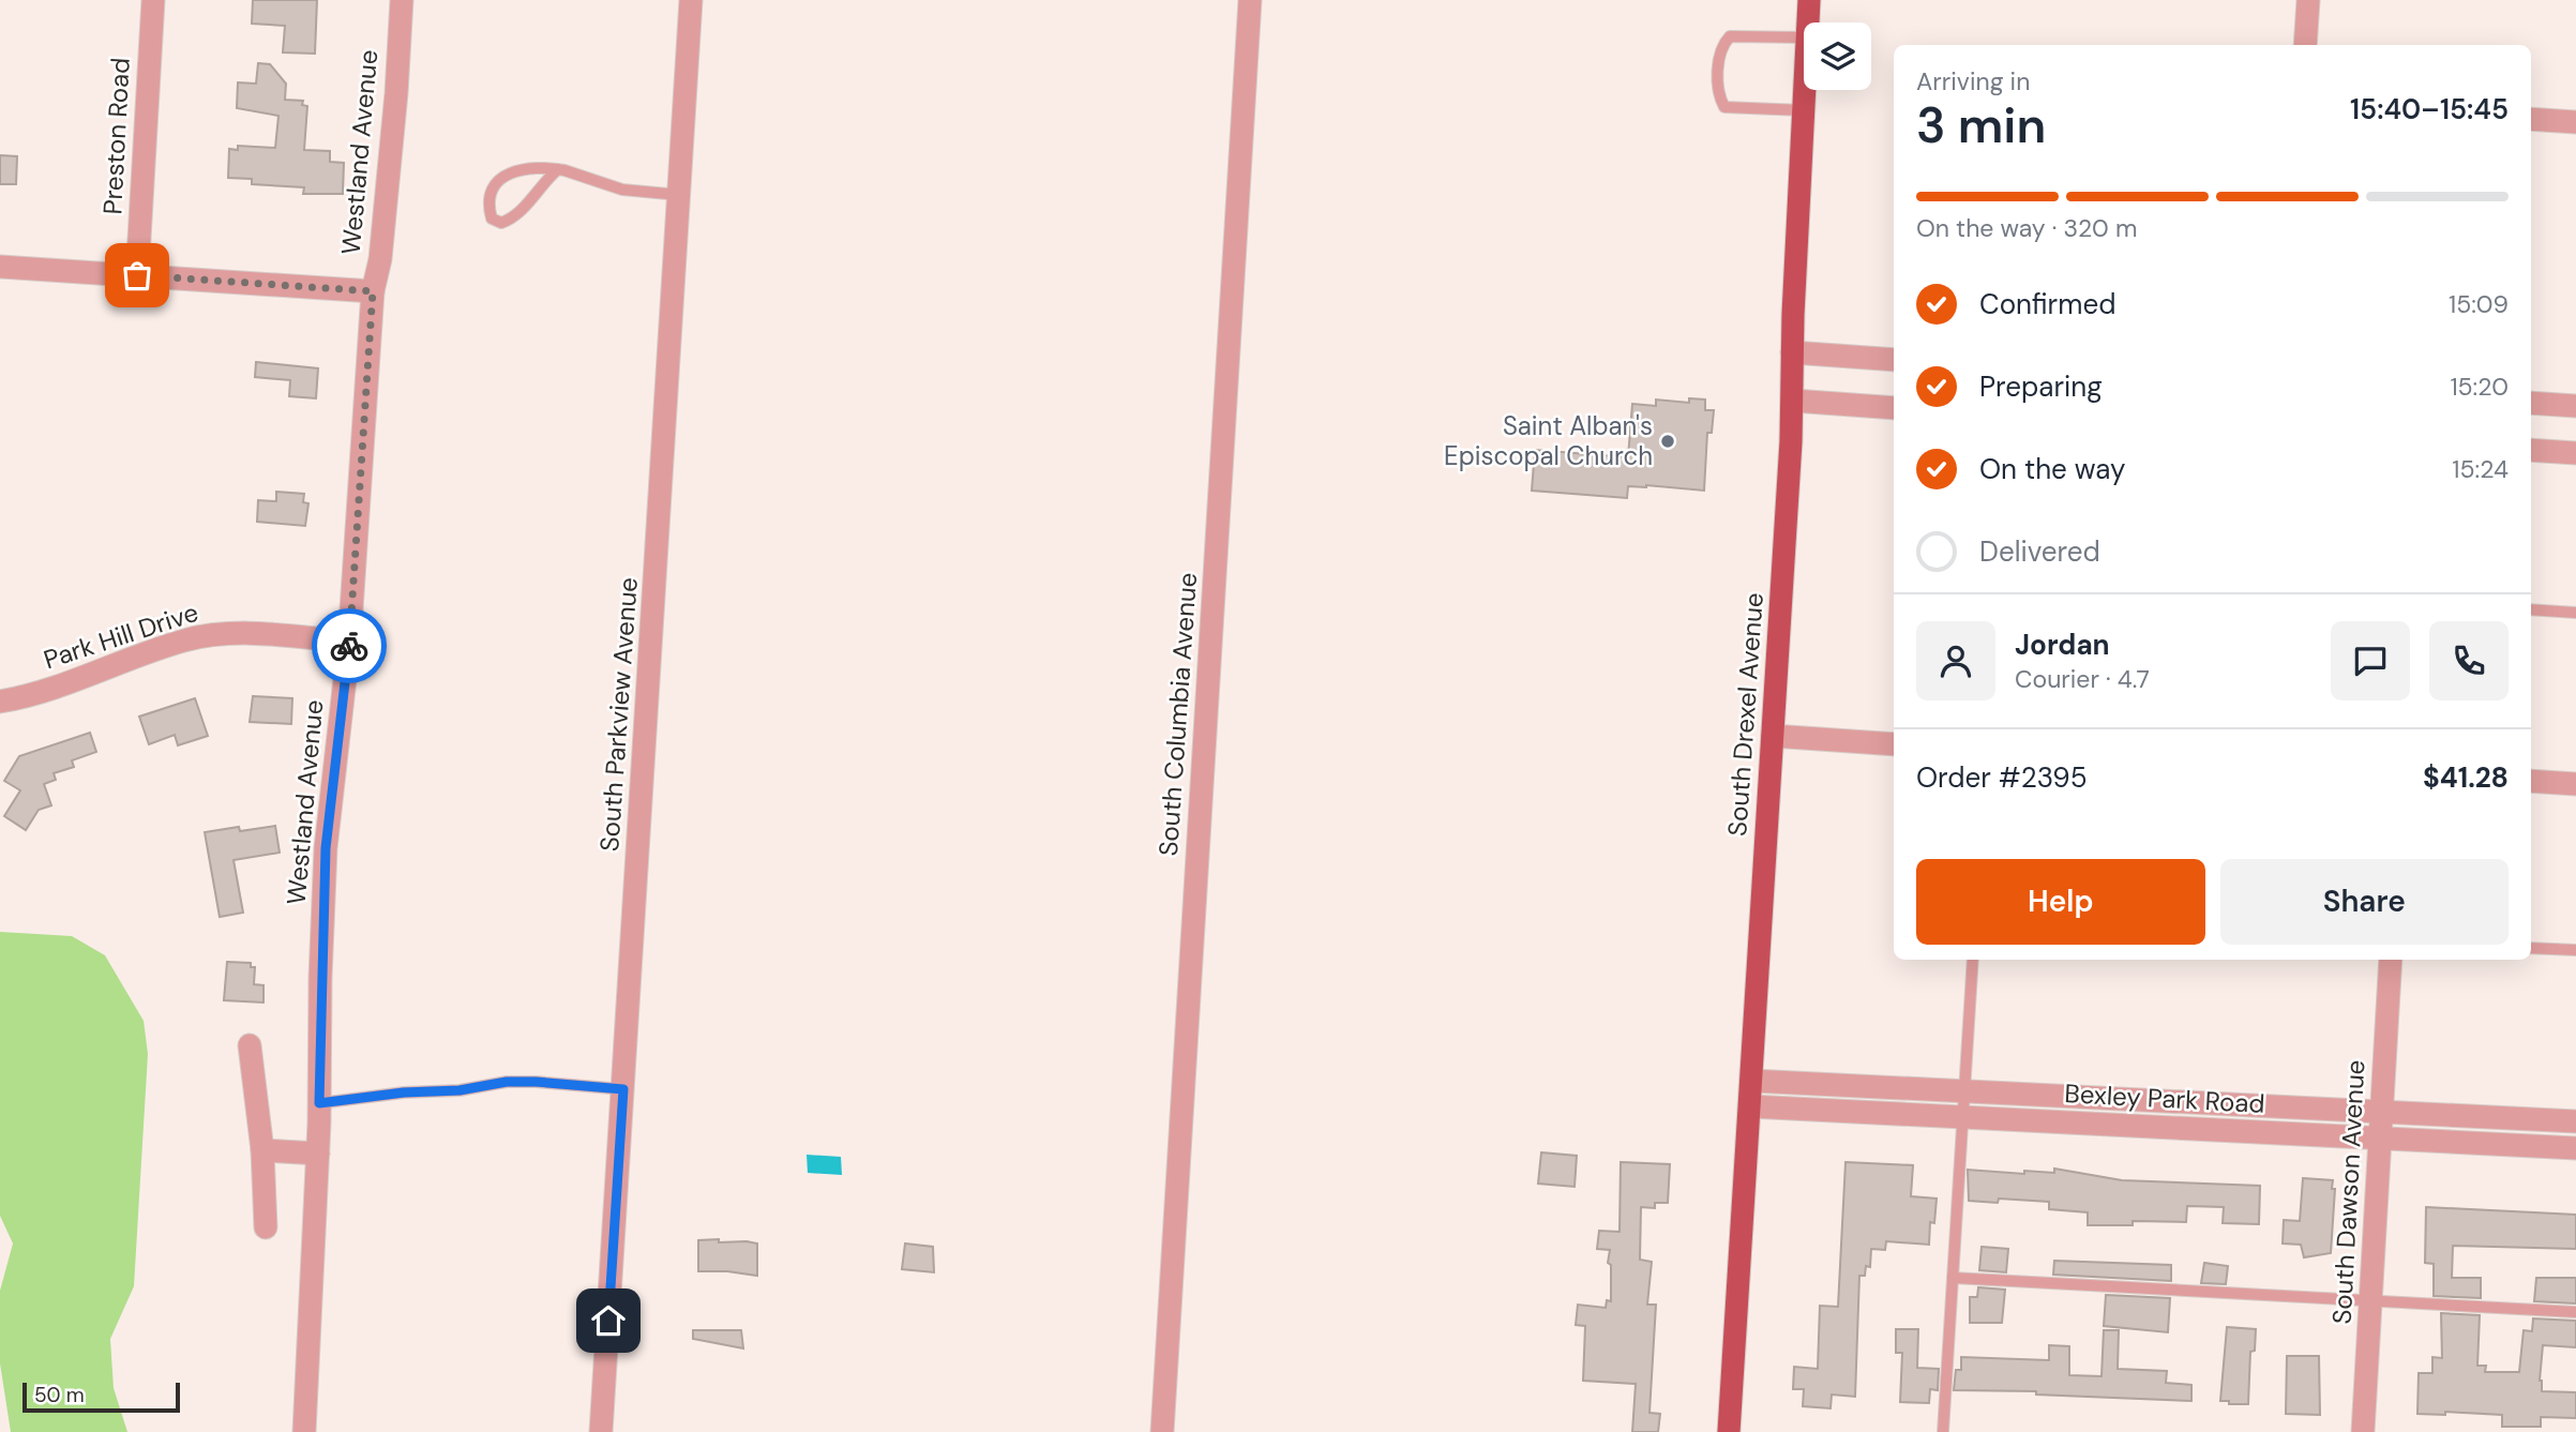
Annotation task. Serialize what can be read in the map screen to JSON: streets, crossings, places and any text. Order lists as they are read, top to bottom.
{
  "streets": {
    "main road": ["South Drexel Avenue"],
    "street": [
      "Preston Road",
      "Westland Avenue",
      "Park Hill Drive",
      "South Parkview Avenue",
      "South Columbia Avenue",
      "Bexley Park Road",
      "South Dawson Avenue"
    ]
  },
  "crossings": [
    ["Westland Avenue", "Park Hill Drive"],
    ["South Drexel Avenue", "Bexley Park Road"],
    ["Bexley Park Road", "South Dawson Avenue"]
  ],
  "places": ["Saint Alban's Episcopal Church"],
  "scale_bar": "50 m",
  "page": {
    "heading": ["3 min", "Arriving in", "15:40–15:45"],
    "panel": [
      "Jordan",
      "Courier · 4.7",
      "Order #2395",
      "$41.28"
    ],
    "bar": "On the way · 320 m",
    "list": [
      ["Confirmed", "15:09"],
      ["Preparing", "15:20"],
      ["On the way", "15:24"],
      "Delivered"
    ],
    "buttons": ["Help", "Share"],
    "scale": "50 m"
  }
}
